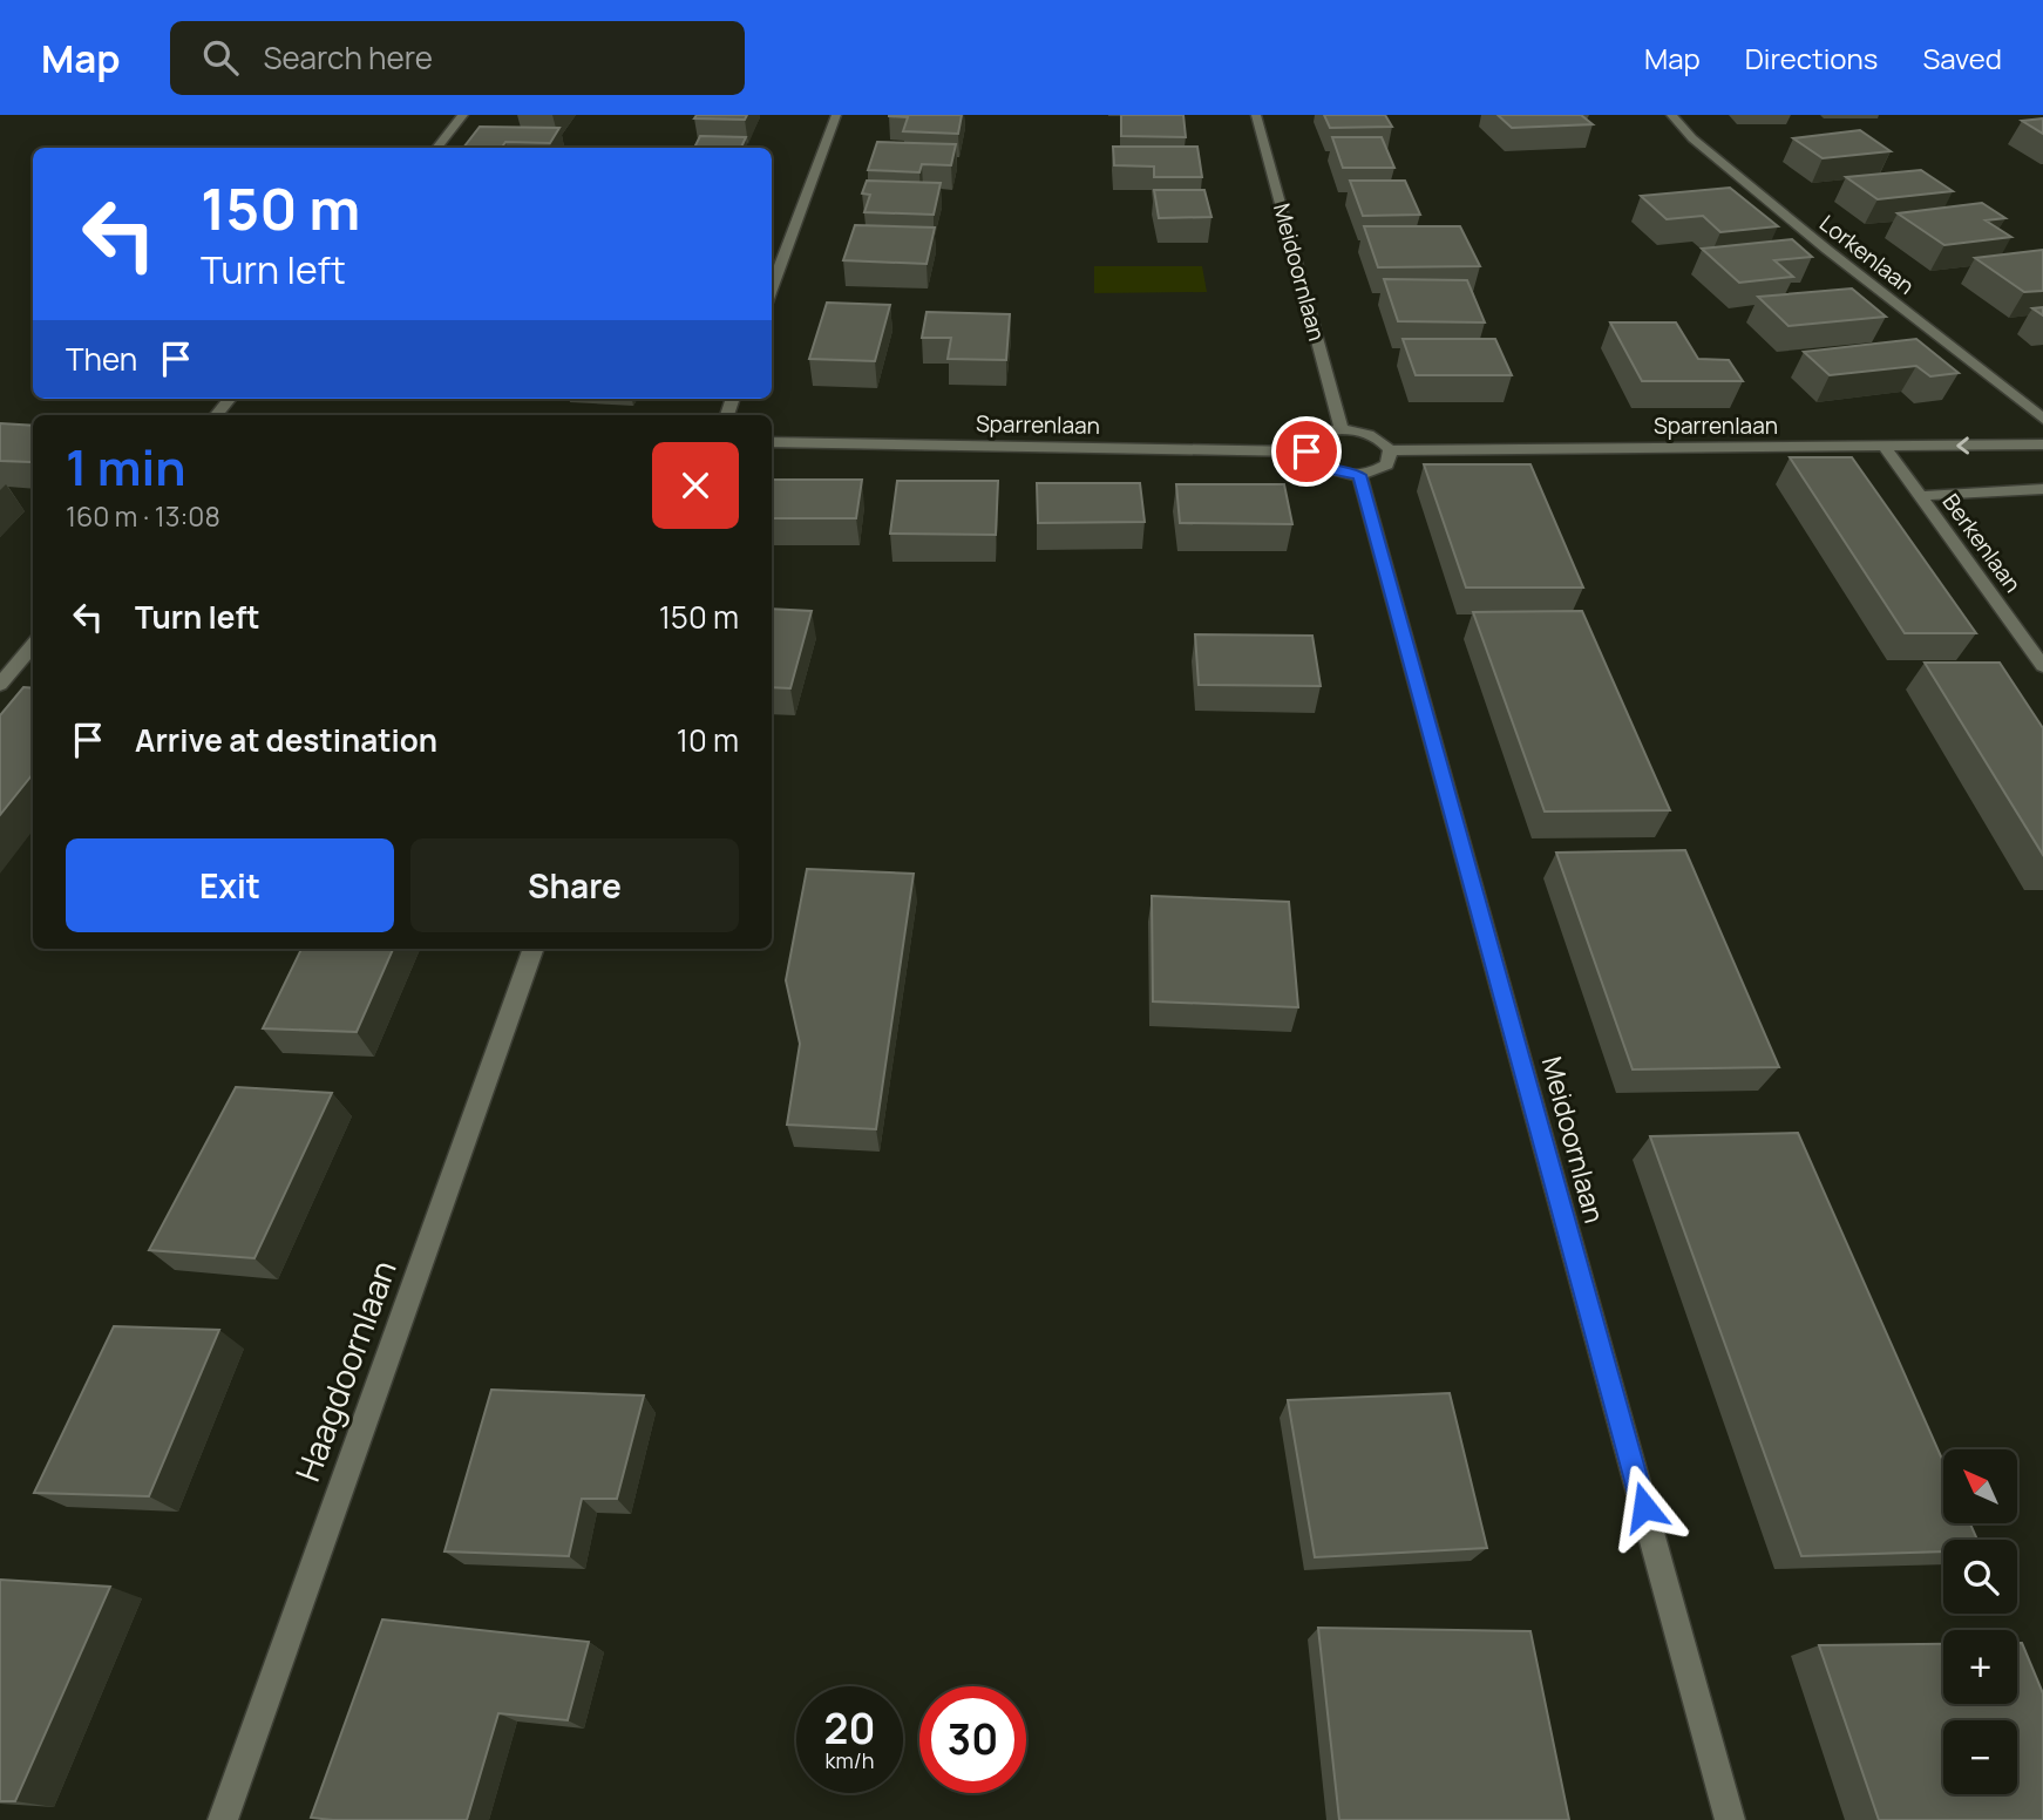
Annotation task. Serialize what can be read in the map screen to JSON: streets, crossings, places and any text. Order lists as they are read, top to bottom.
{
  "streets": {
    "street": [
      "Lorkenlaan",
      "Meidoornlaan",
      "Sparrenlaan",
      "Berkenlaan",
      "Haagdoornlaan"
    ]
  },
  "crossings": [
    ["Sparrenlaan", "Berkenlaan"]
  ],
  "north": "top left",
  "page": {
    "header": "Map",
    "search": "Search here",
    "nav": ["Map", "Directions", "Saved"],
    "turn": ["150 m", "Turn left"],
    "then": "Then",
    "heading": ["1 min", "160 m · 13:08"],
    "list": [
      {
        "name": "Turn left",
        "value": "150 m"
      },
      {
        "name": "Arrive at destination",
        "value": "10 m"
      }
    ],
    "buttons": ["Exit", "Share"],
    "map_buttons": ["+", "−"],
    "speed": "20 km/h",
    "limit": "30"
  }
}
